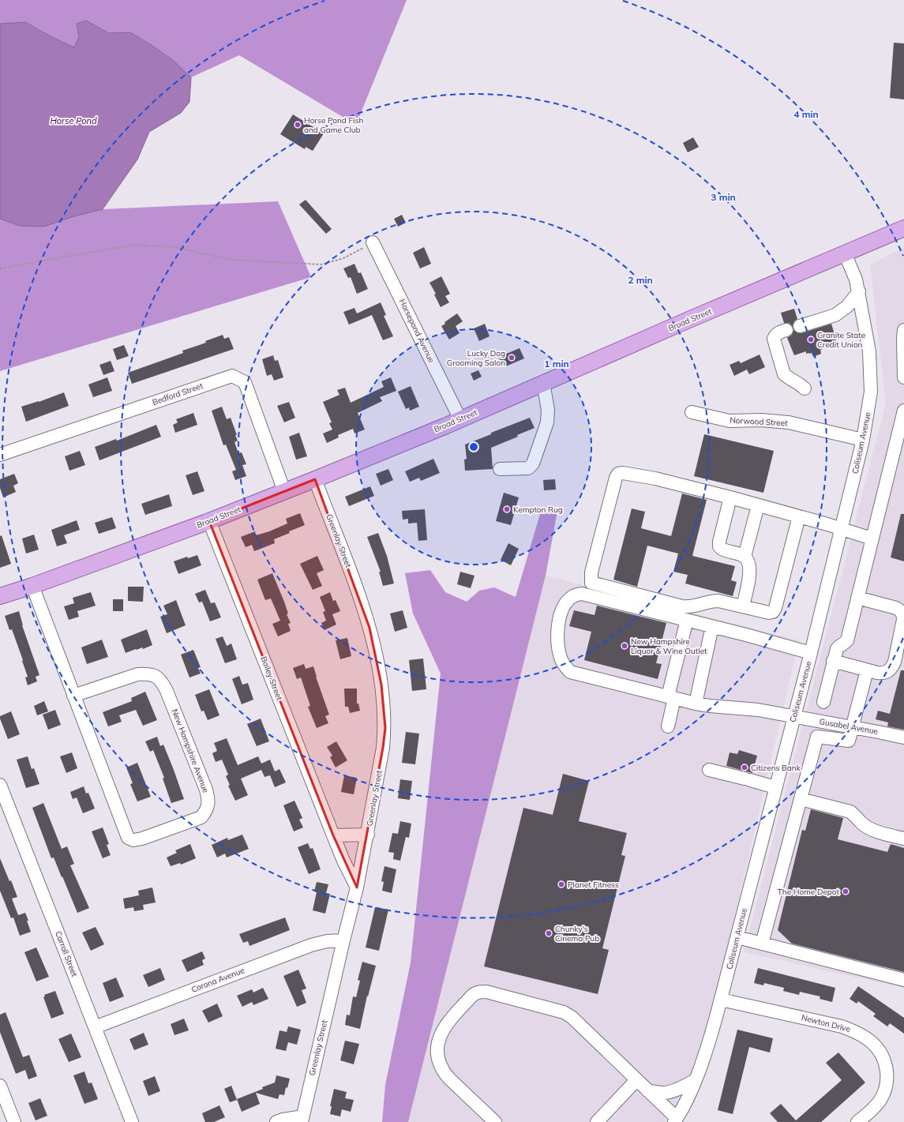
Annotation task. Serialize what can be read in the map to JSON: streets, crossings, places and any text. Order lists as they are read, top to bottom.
{
  "streets": {
    "main road": ["Broad Street"],
    "street": [
      "Horsepond Avenue",
      "Bedford Street",
      "Norwood Street",
      "Coliseum Avenue",
      "Greenlay Street",
      "Bailey Street",
      "Gusabel Avenue",
      "New Hampshire Avenue",
      "Carroll Street",
      "Corona Avenue",
      "Newton Drive"
    ]
  },
  "crossings": [
    ["Broad Street", "Horsepond Avenue"],
    ["Broad Street", "Bedford Street"],
    ["Broad Street", "Coliseum Avenue"],
    ["Broad Street", "Greenlay Street"],
    ["Broad Street", "Bailey Street"],
    ["Broad Street", "New Hampshire Avenue"],
    ["Norwood Street", "Coliseum Avenue"],
    ["Coliseum Avenue", "Gusabel Avenue"],
    ["Coliseum Avenue", "Newton Drive"],
    ["Greenlay Street", "Bailey Street"],
    ["Greenlay Street", "Corona Avenue"],
    ["Carroll Street", "Corona Avenue"]
  ],
  "water": ["Horse Pond"],
  "places": [
    "Horse Pond Fish and Game Club",
    "Granite State Credit Union",
    "Lucky Dog Grooming Salon",
    "Kempton Rug",
    "New Hampshire Liquor & Wine Outlet",
    "Citizens Bank",
    "Planet Fitness",
    "The Home Depot",
    "Chunky's Cinema Pub"
  ],
  "rings": [
    "4 min",
    "3 min",
    "2 min",
    "1 min"
  ]
}
